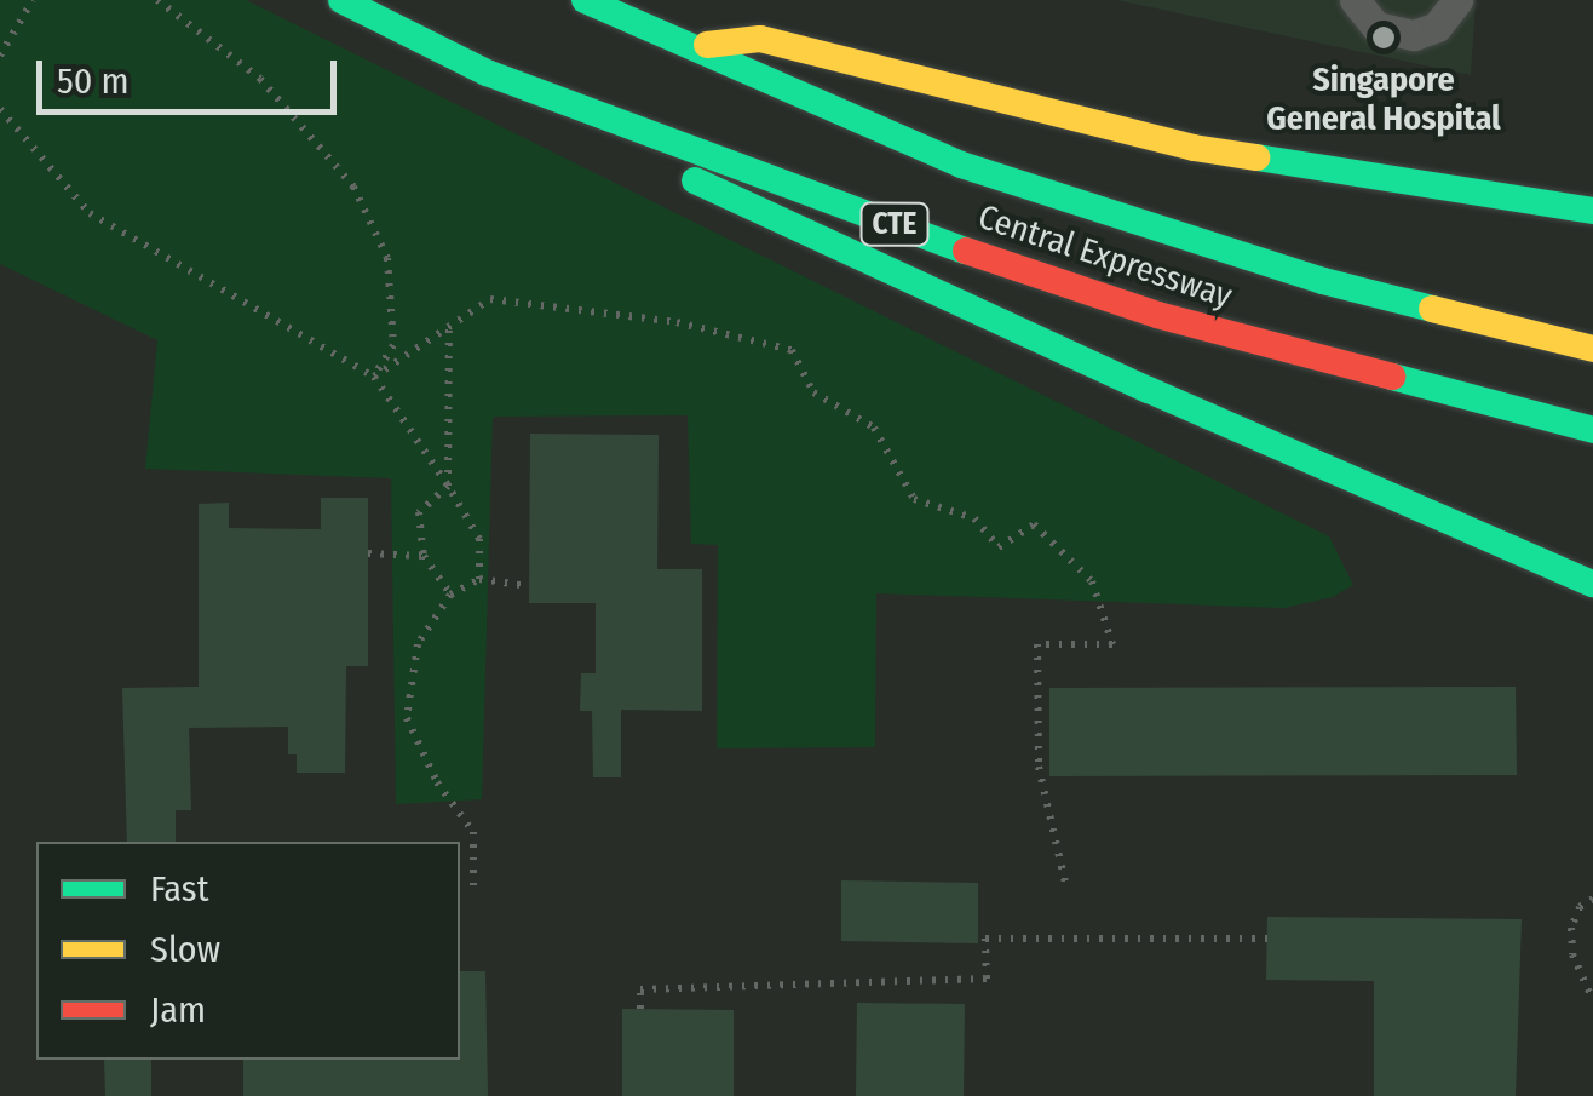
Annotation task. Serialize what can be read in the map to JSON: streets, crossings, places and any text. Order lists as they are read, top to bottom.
{
  "streets": {
    "highway": ["CTE", "Central Expressway"]
  },
  "places": ["Singapore General Hospital"],
  "legend": ["Fast", "Slow", "Jam"],
  "scale_bar": "50 m"
}
